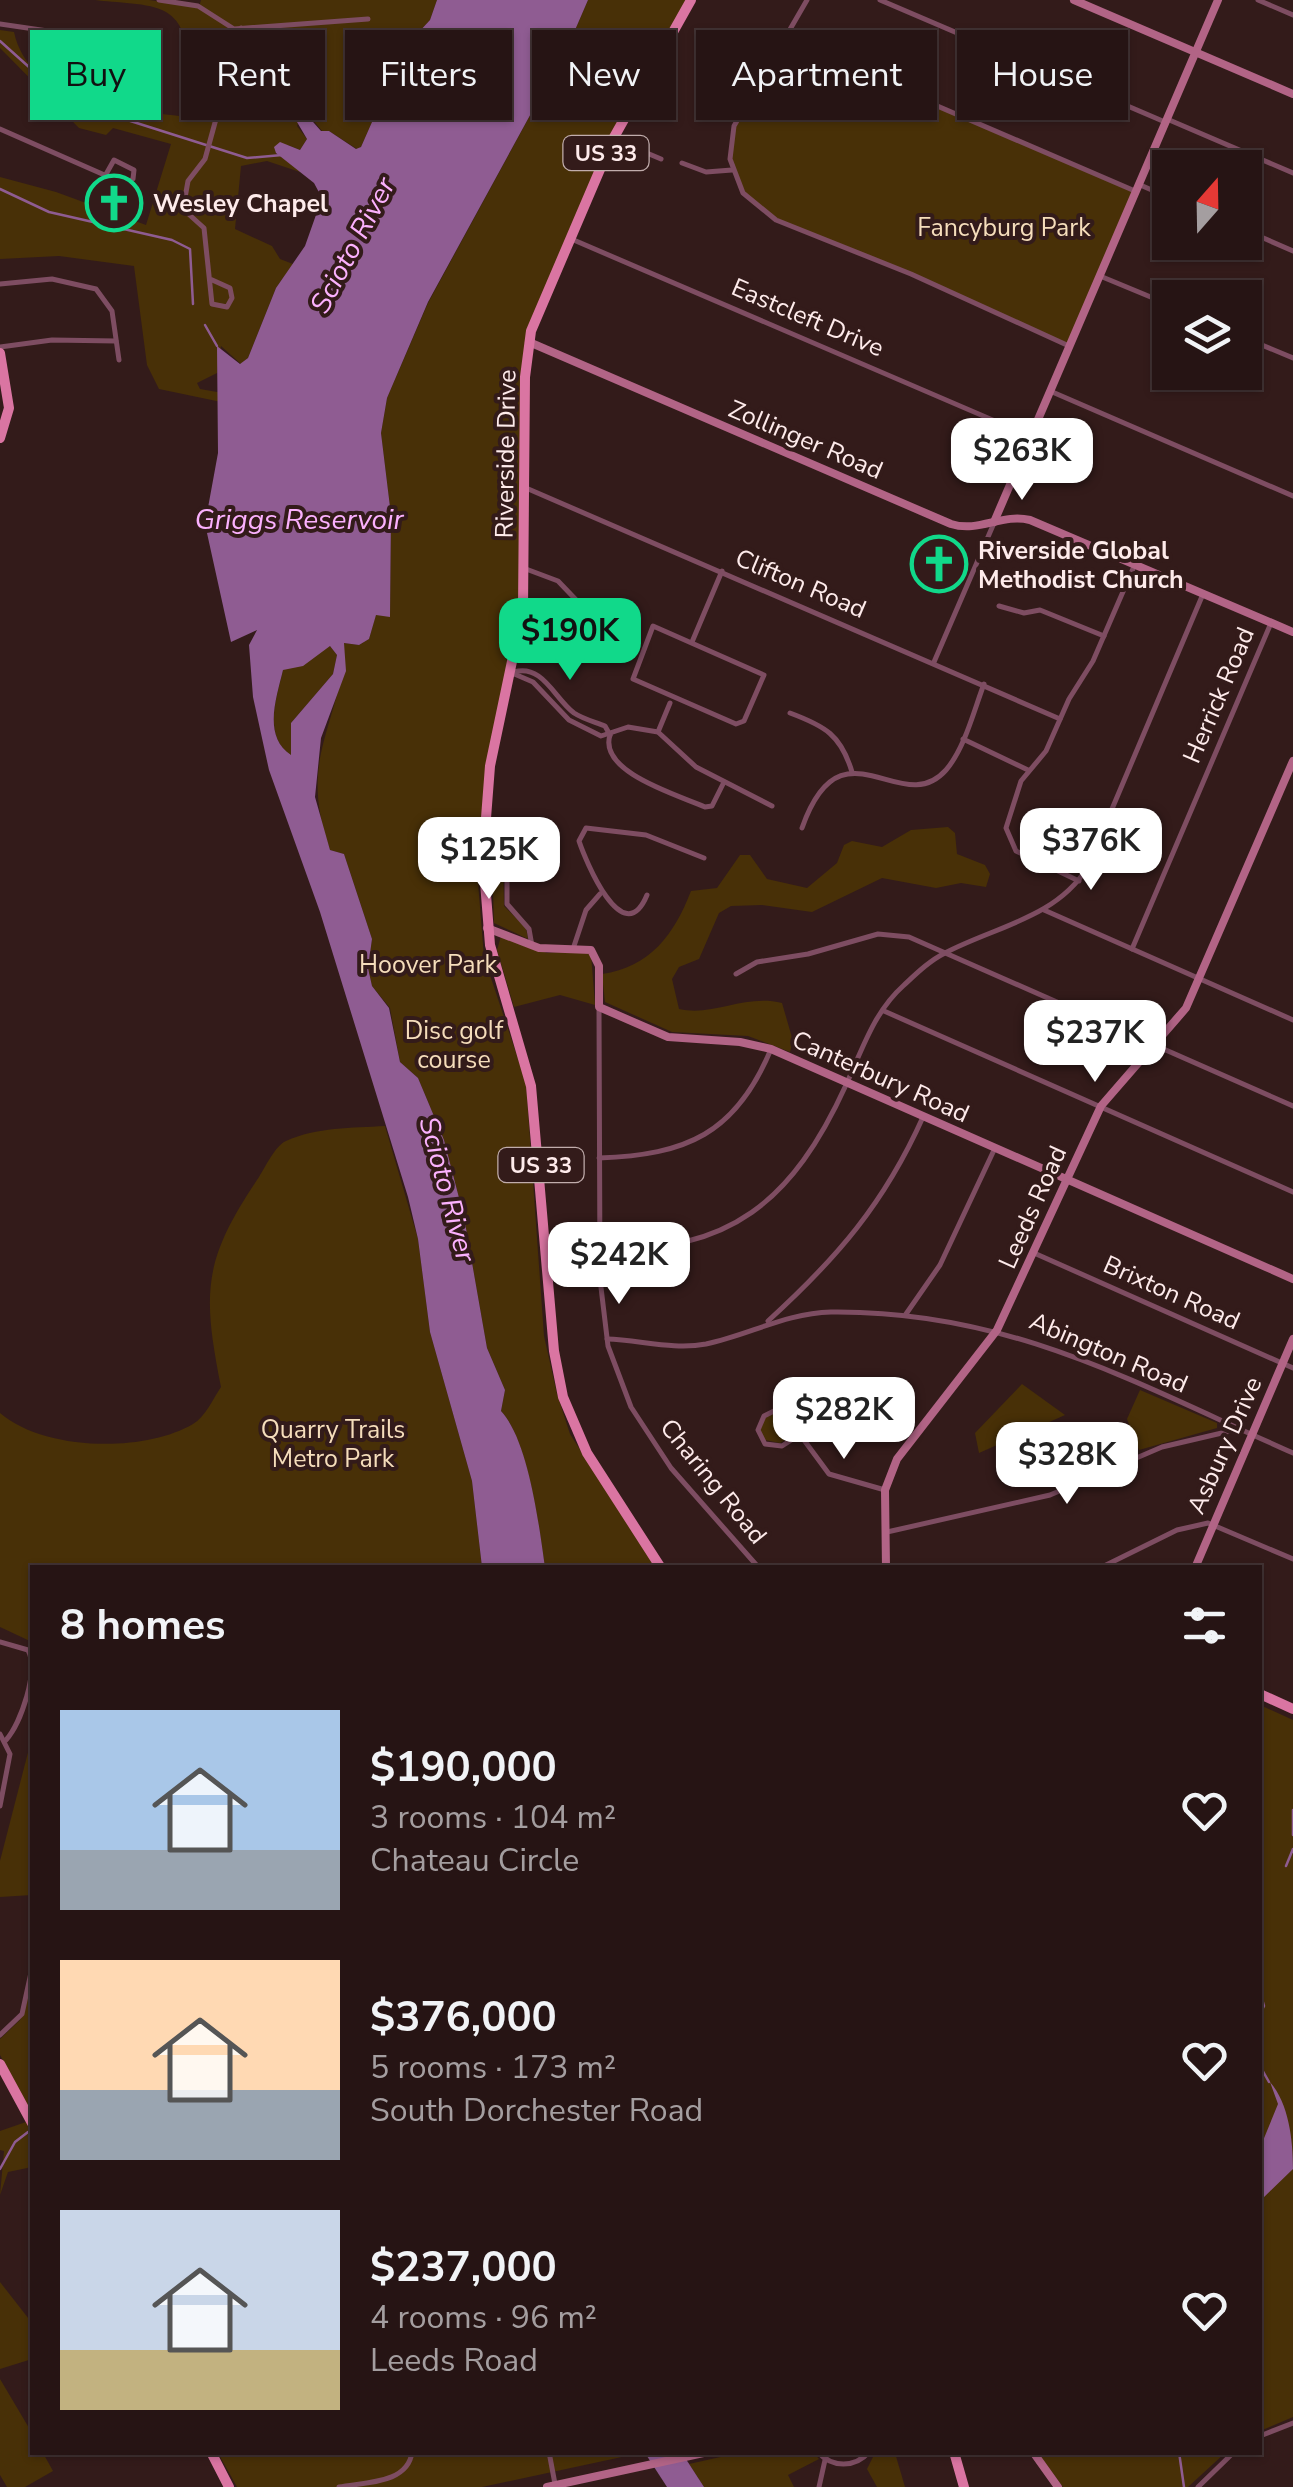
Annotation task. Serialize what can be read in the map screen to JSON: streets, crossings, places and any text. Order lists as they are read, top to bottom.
{
  "streets": {
    "main road": ["US 33", "Riverside Drive"],
    "street": [
      "Eastcleft Drive",
      "Zollinger Road",
      "Clifton Road",
      "Herrick Road",
      "Canterbury Road",
      "Leeds Road",
      "Brixton Road",
      "Abington Road",
      "Asbury Drive",
      "Charing Road"
    ]
  },
  "crossings": [
    ["Eastcleft Drive", "Riverside Drive"],
    ["Zollinger Road", "Riverside Drive"],
    ["Zollinger Road", "Herrick Road"],
    ["Riverside Drive", "Clifton Road"],
    ["Canterbury Road", "Leeds Road"],
    ["Canterbury Road", "Charing Road"],
    ["Leeds Road", "Brixton Road"],
    ["Leeds Road", "Abington Road"],
    ["Brixton Road", "Asbury Drive"],
    ["Abington Road", "Asbury Drive"],
    ["Abington Road", "Charing Road"]
  ],
  "water": ["Scioto River", "Griggs Reservoir"],
  "parks": [
    "Fancyburg Park",
    "Hoover Park",
    "Disc golf course",
    "Quarry Trails Metro Park"
  ],
  "places": {
    "church": ["Wesley Chapel", "Riverside Global Methodist Church"]
  },
  "north": "top",
  "page": {
    "chip": [
      "Buy",
      "Rent",
      "Filters",
      "New",
      "Apartment",
      "House"
    ],
    "price": [
      "$263K",
      "$190K",
      "$376K",
      "$125K",
      "$237K",
      "$242K",
      "$282K",
      "$328K"
    ],
    "heading": "8 homes",
    "list": [
      {
        "name": "$190,000",
        "note": "3 rooms · 104 m² · Chateau Circle"
      },
      {
        "name": "$376,000",
        "note": "5 rooms · 173 m² · South Dorchester Road"
      },
      {
        "name": "$237,000",
        "note": "4 rooms · 96 m² · Leeds Road"
      }
    ]
  }
}
